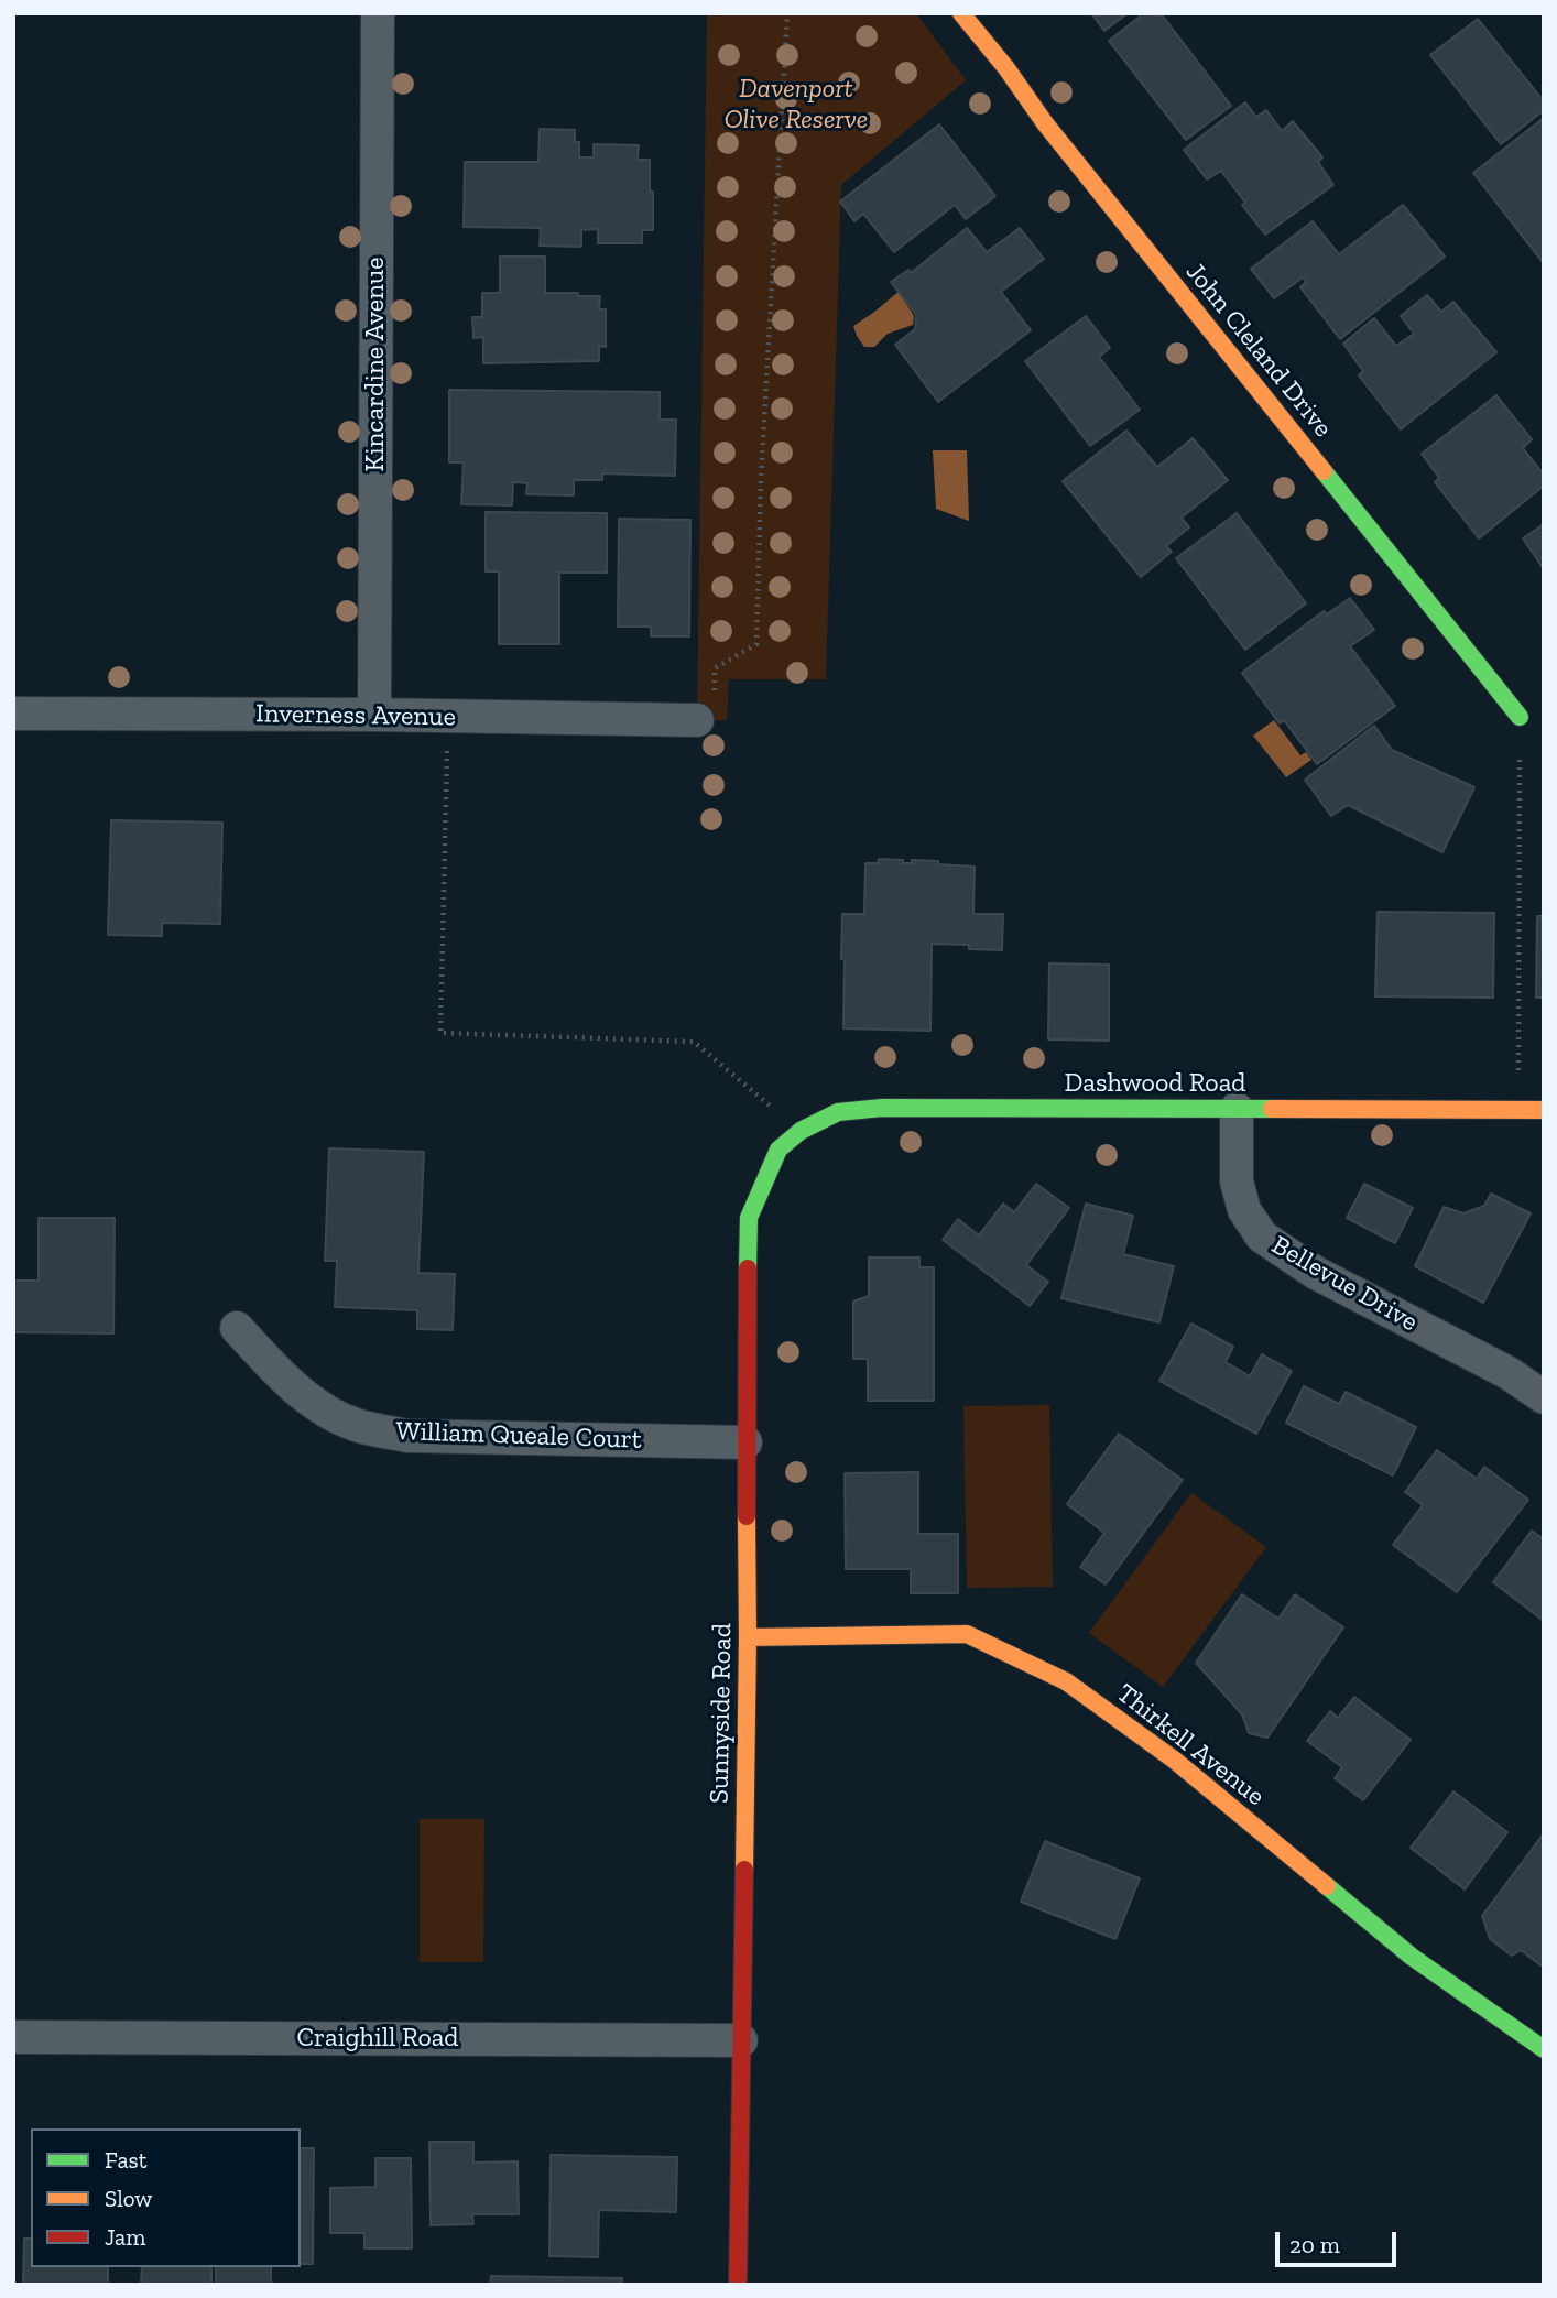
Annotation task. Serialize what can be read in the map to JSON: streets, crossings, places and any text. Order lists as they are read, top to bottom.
{
  "streets": {
    "street": [
      "John Cleland Drive",
      "Kincardine Avenue",
      "Inverness Avenue",
      "Dashwood Road",
      "Bellevue Drive",
      "William Queale Court",
      "Sunnyside Road",
      "Thirkell Avenue",
      "Craighill Road"
    ]
  },
  "crossings": [
    ["Kincardine Avenue", "Inverness Avenue"],
    ["Dashwood Road", "Bellevue Drive"],
    ["Dashwood Road", "Sunnyside Road"],
    ["William Queale Court", "Sunnyside Road"],
    ["Sunnyside Road", "Thirkell Avenue"],
    ["Sunnyside Road", "Craighill Road"]
  ],
  "parks": ["Davenport Olive Reserve"],
  "legend": ["Fast", "Slow", "Jam"],
  "scale_bar": "20 m"
}
